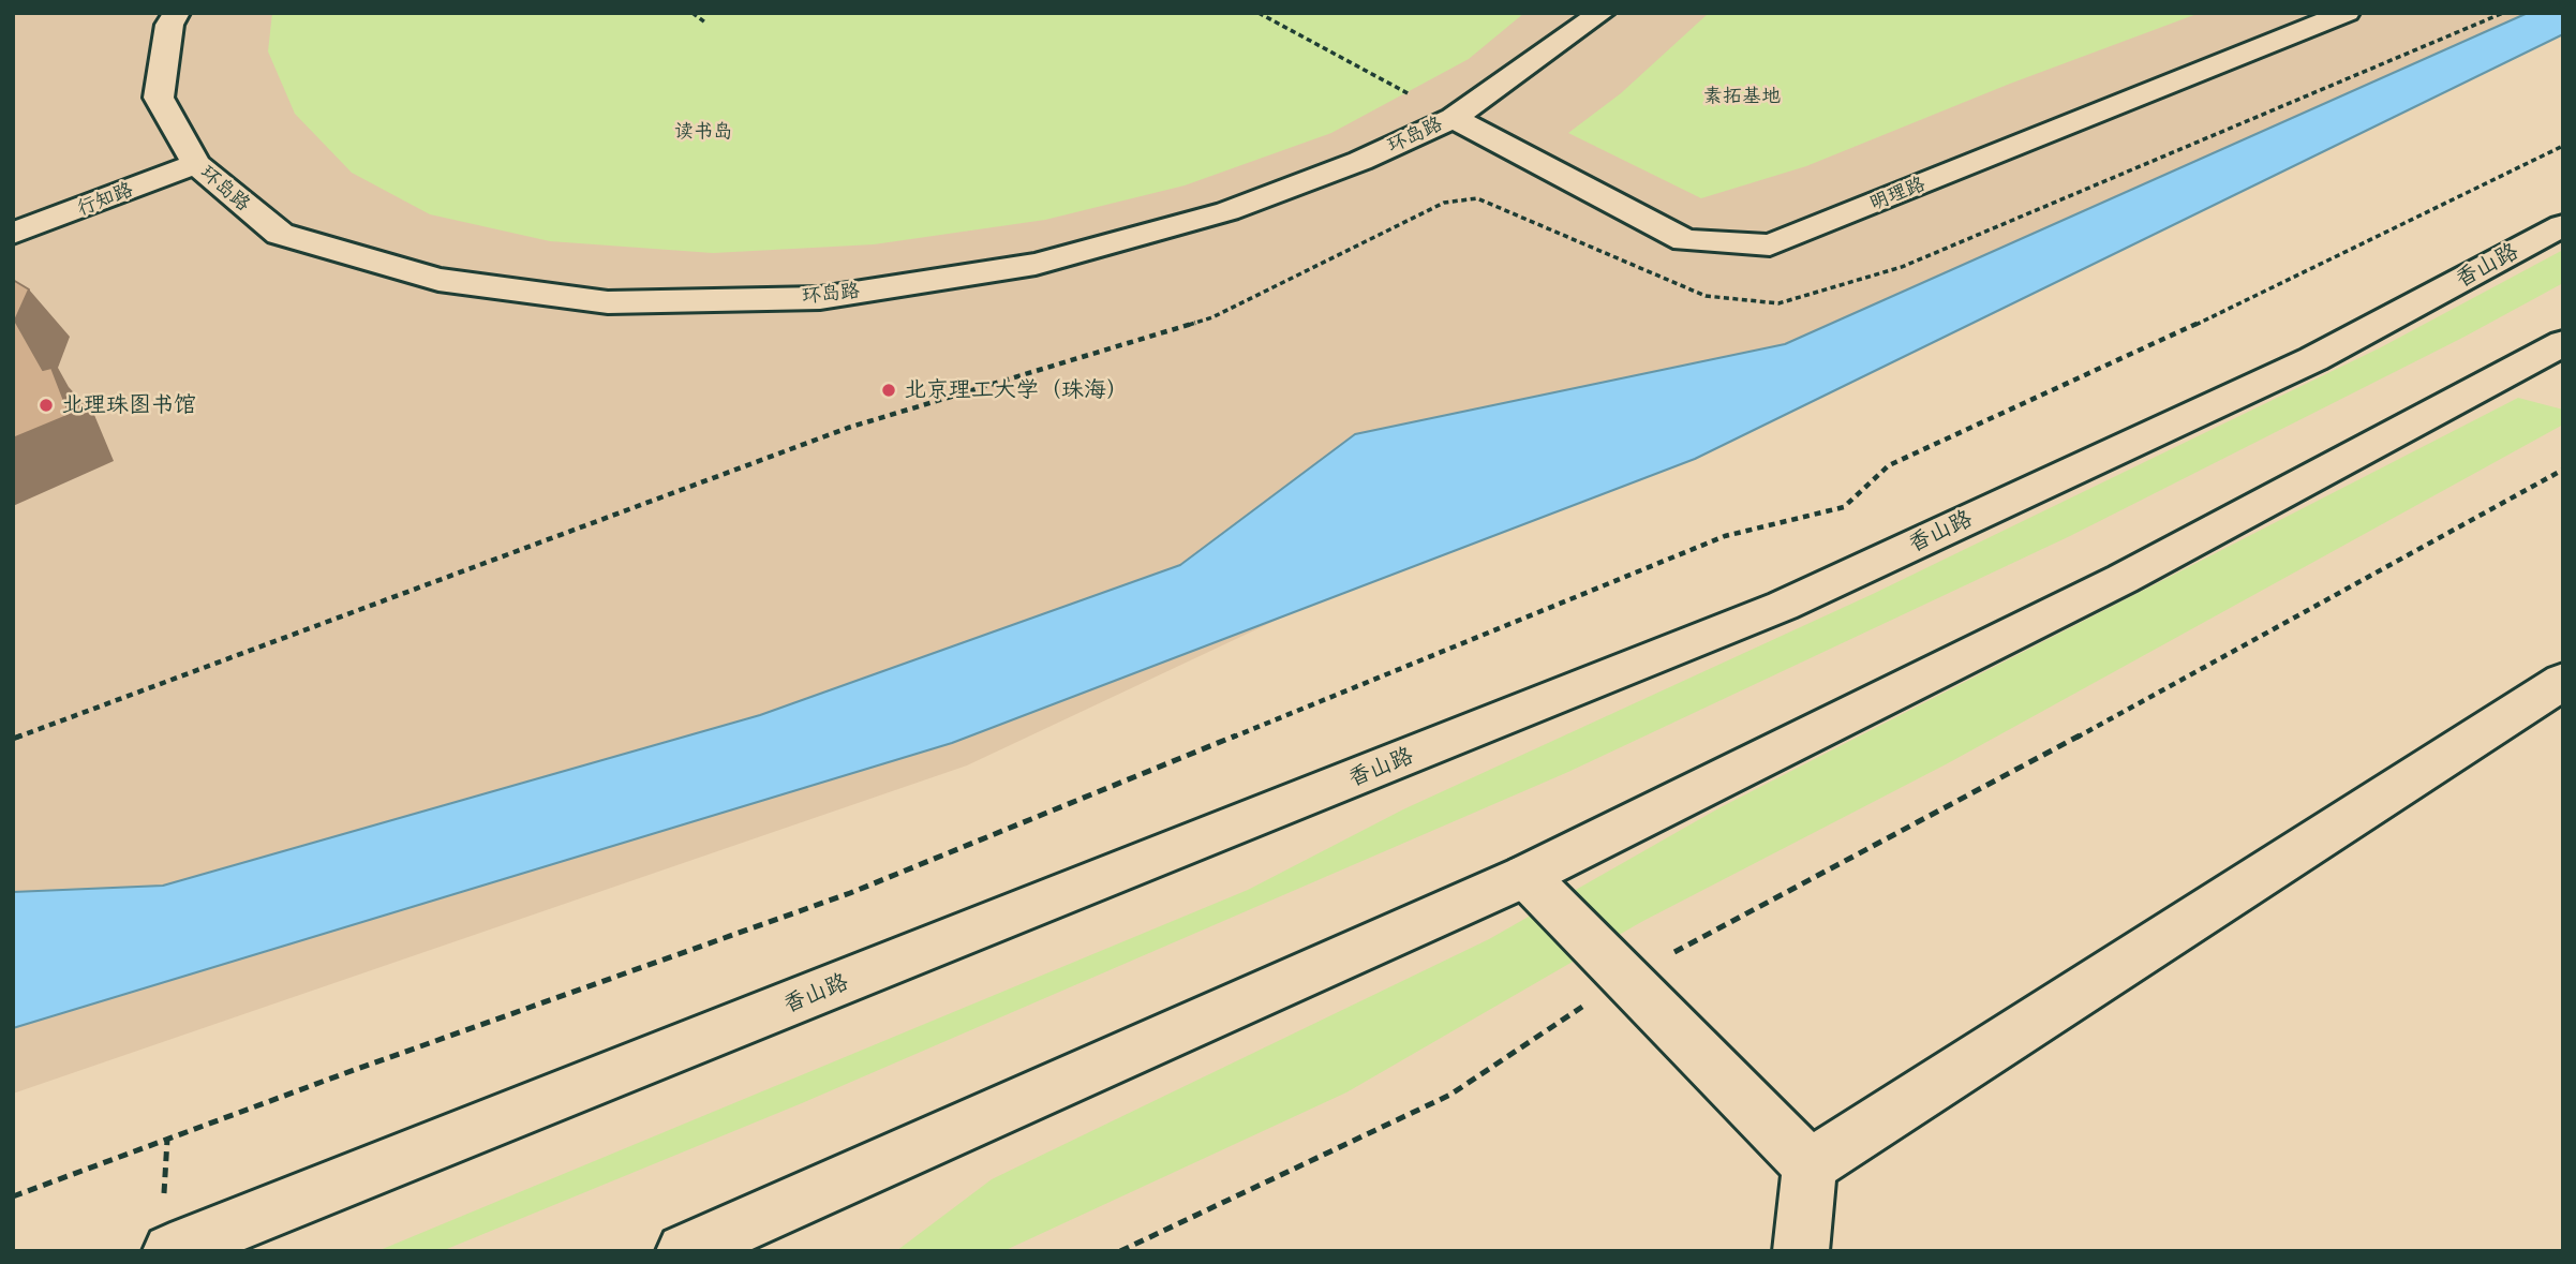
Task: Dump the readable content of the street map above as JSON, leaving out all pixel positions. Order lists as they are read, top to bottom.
{
  "streets": {
    "main road": [
      "环岛路",
      "明理路",
      "行知路",
      "香山路"
    ]
  },
  "crossings": [
    ["环岛路", "明理路"],
    ["环岛路", "行知路"]
  ],
  "parks": ["素拓基地", "读书岛"],
  "places": ["北京理工大学（珠海）", "北理珠图书馆"]
}
